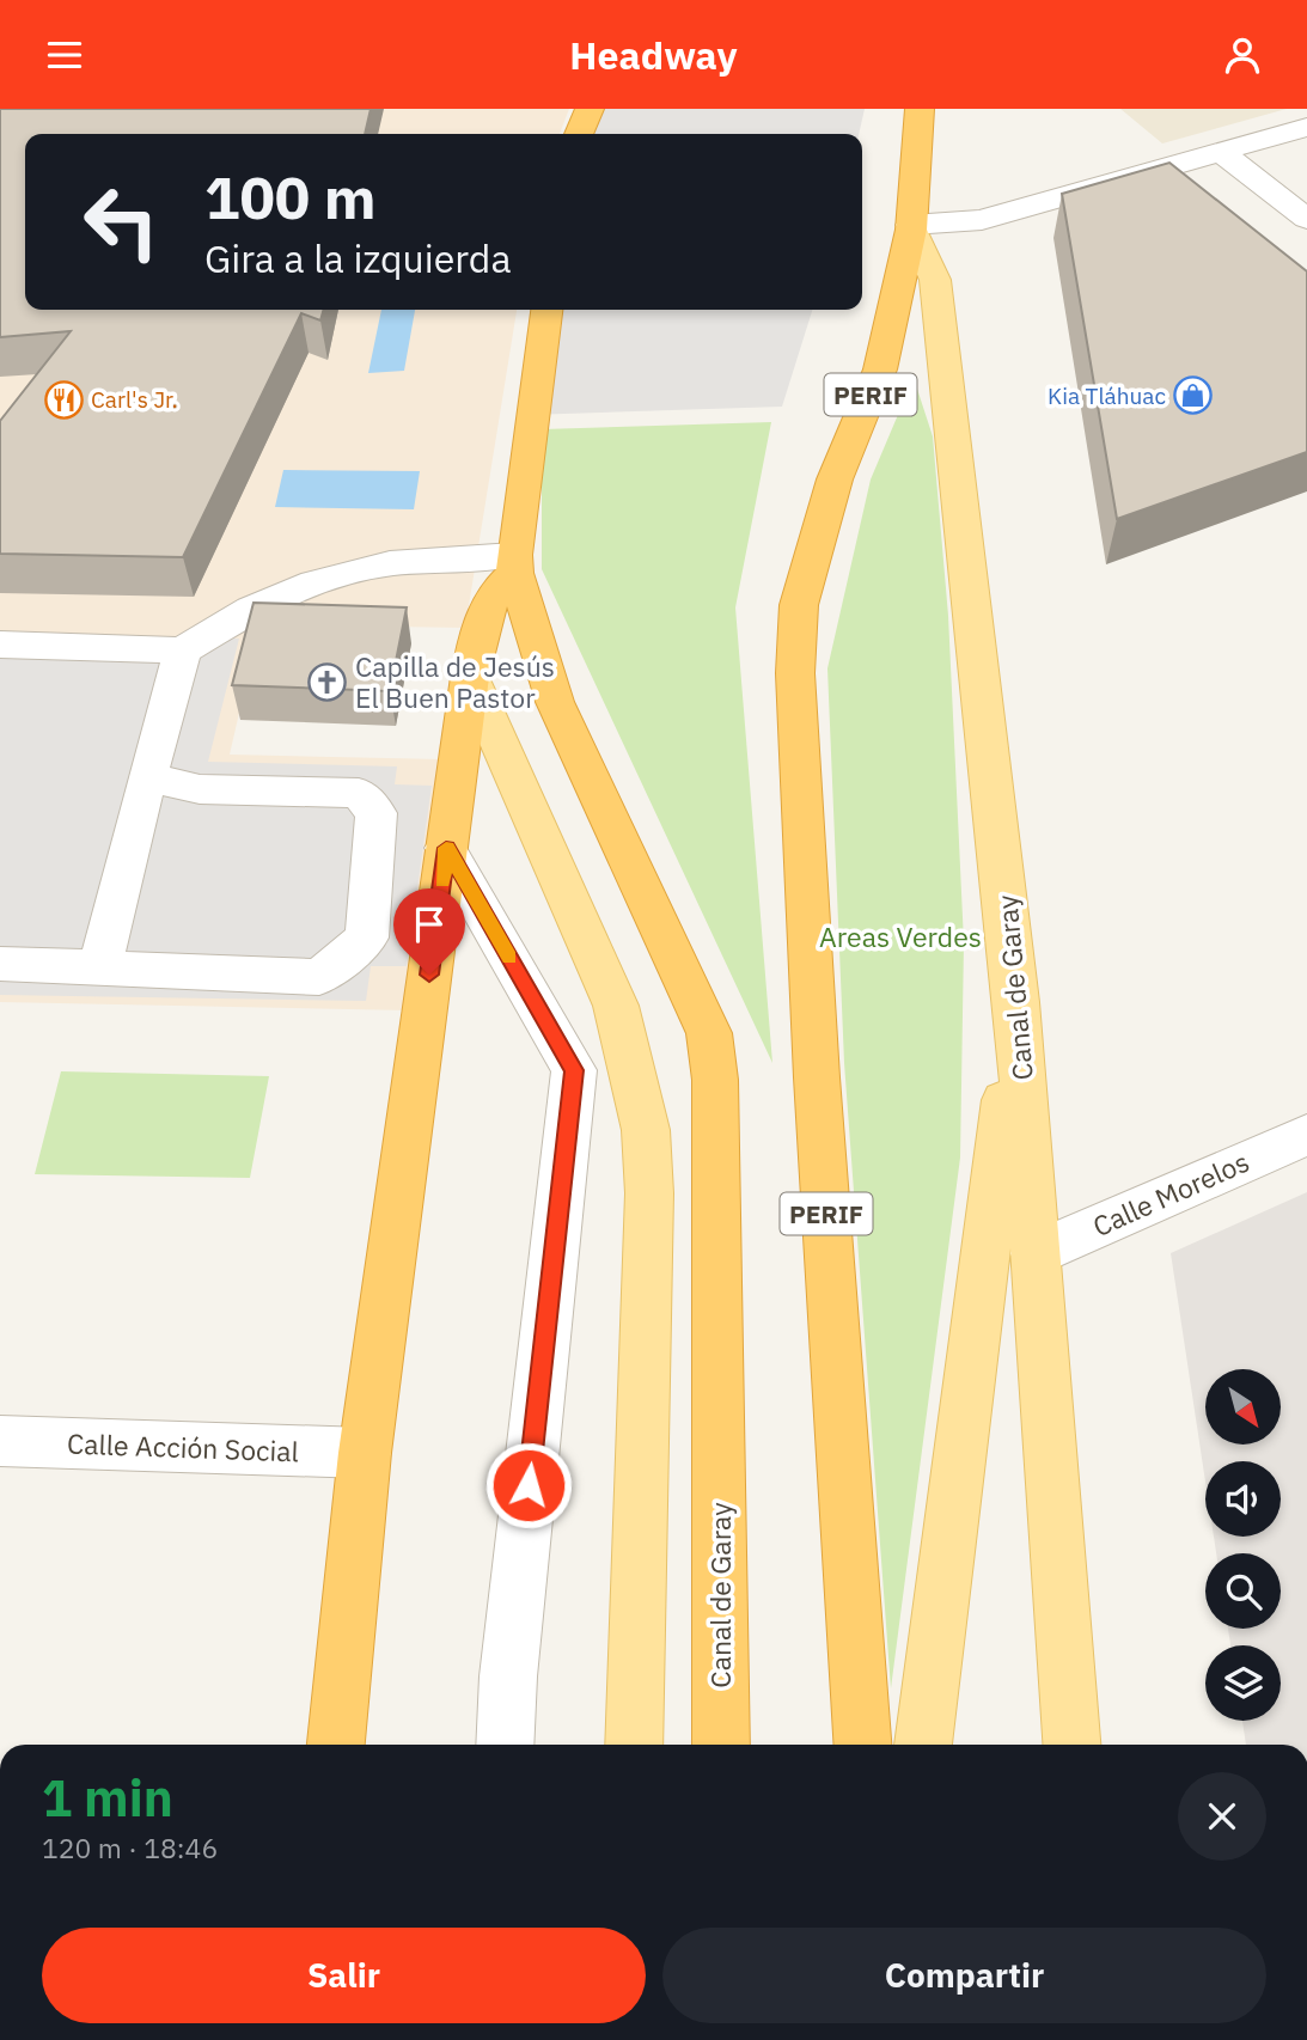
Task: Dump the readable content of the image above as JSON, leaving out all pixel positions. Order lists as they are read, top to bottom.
{
  "streets": {
    "highway": ["PERIF", "Canal de Garay"],
    "street": ["Calle Morelos", "Calle Acción Social"]
  },
  "crossings": [
    ["PERIF", "Canal de Garay"],
    ["Canal de Garay", "Calle Morelos"]
  ],
  "parks": ["Areas Verdes"],
  "places": {
    "shop": ["Kia Tláhuac"],
    "restaurant": ["Carl's Jr."],
    "church": ["Capilla de Jesús El Buen Pastor"]
  },
  "north": "bottom right",
  "page": {
    "header": "Headway",
    "turn": ["100 m", "Gira a la izquierda"],
    "heading": ["1 min", "120 m · 18:46"],
    "buttons": ["Salir", "Compartir"]
  }
}
